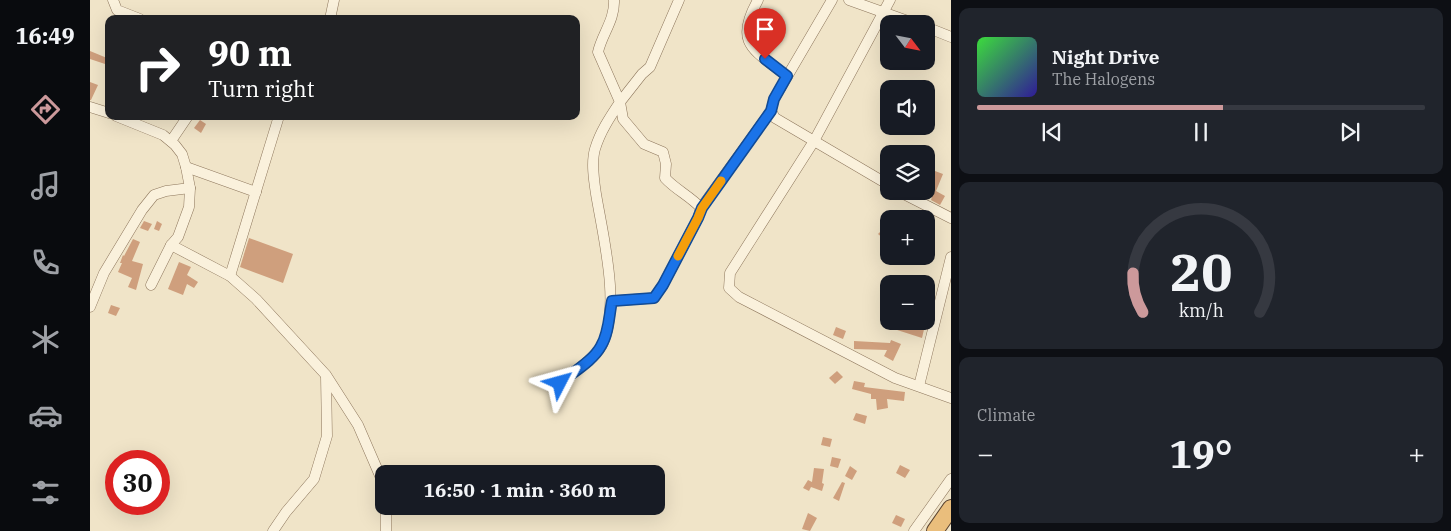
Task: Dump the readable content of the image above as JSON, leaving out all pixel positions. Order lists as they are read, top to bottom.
{
  "north": "bottom right",
  "page": {
    "tabs": "16:49",
    "map_buttons": ["+", "−"],
    "turn": ["90 m", "Turn right"],
    "song": ["Night Drive", "The Halogens"],
    "tile": "Climate",
    "heat": ["−", "19°", "+"],
    "limit": "30",
    "trip": "16:50 · 1 min · 360 m",
    "gauge": ["20", "km/h"]
  }
}
